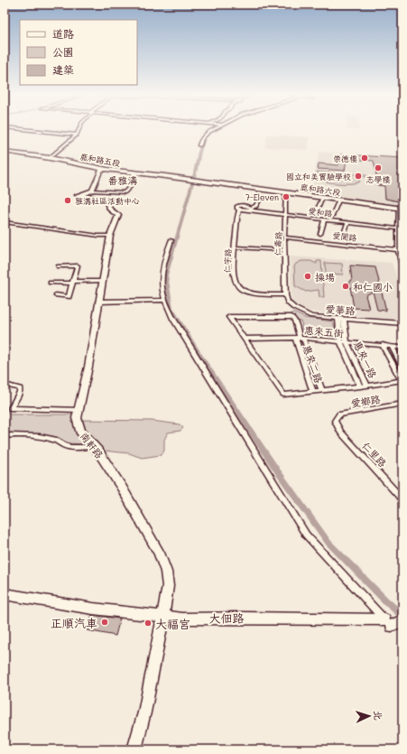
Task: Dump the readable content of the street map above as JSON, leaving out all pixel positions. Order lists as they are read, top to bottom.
{
  "streets": {
    "street": [
      "鹿和路五段",
      "鹿和路六段",
      "愛和路",
      "愛聞路",
      "仁壽路",
      "仁宇路",
      "愛華路",
      "惠來五街",
      "惠來一路",
      "惠來二路",
      "愛鄉路",
      "南軒路",
      "仁里路",
      "大佃路"
    ]
  },
  "crossings": [
    ["鹿和路五段", "鹿和路六段"],
    ["鹿和路六段", "仁壽路"],
    ["愛和路", "仁壽路"],
    ["愛和路", "仁宇路"],
    ["愛聞路", "仁壽路"],
    ["仁壽路", "仁宇路"],
    ["仁壽路", "愛華路"],
    ["仁宇路", "愛華路"],
    ["愛華路", "惠來一路"],
    ["惠來五街", "惠來一路"],
    ["惠來五街", "惠來二路"],
    ["愛鄉路", "仁里路"],
    ["南軒路", "大佃路"]
  ],
  "districts": ["番雅溝"],
  "places": [
    "崇德樓",
    "志學樓",
    "國立和美實驗學校",
    "7-Eleven",
    "雅溝社區活動中心",
    "操場",
    "和仁國小",
    "正順汽車",
    "大福宮"
  ],
  "legend": ["道路", "公園", "建築"],
  "north": "right"
}
